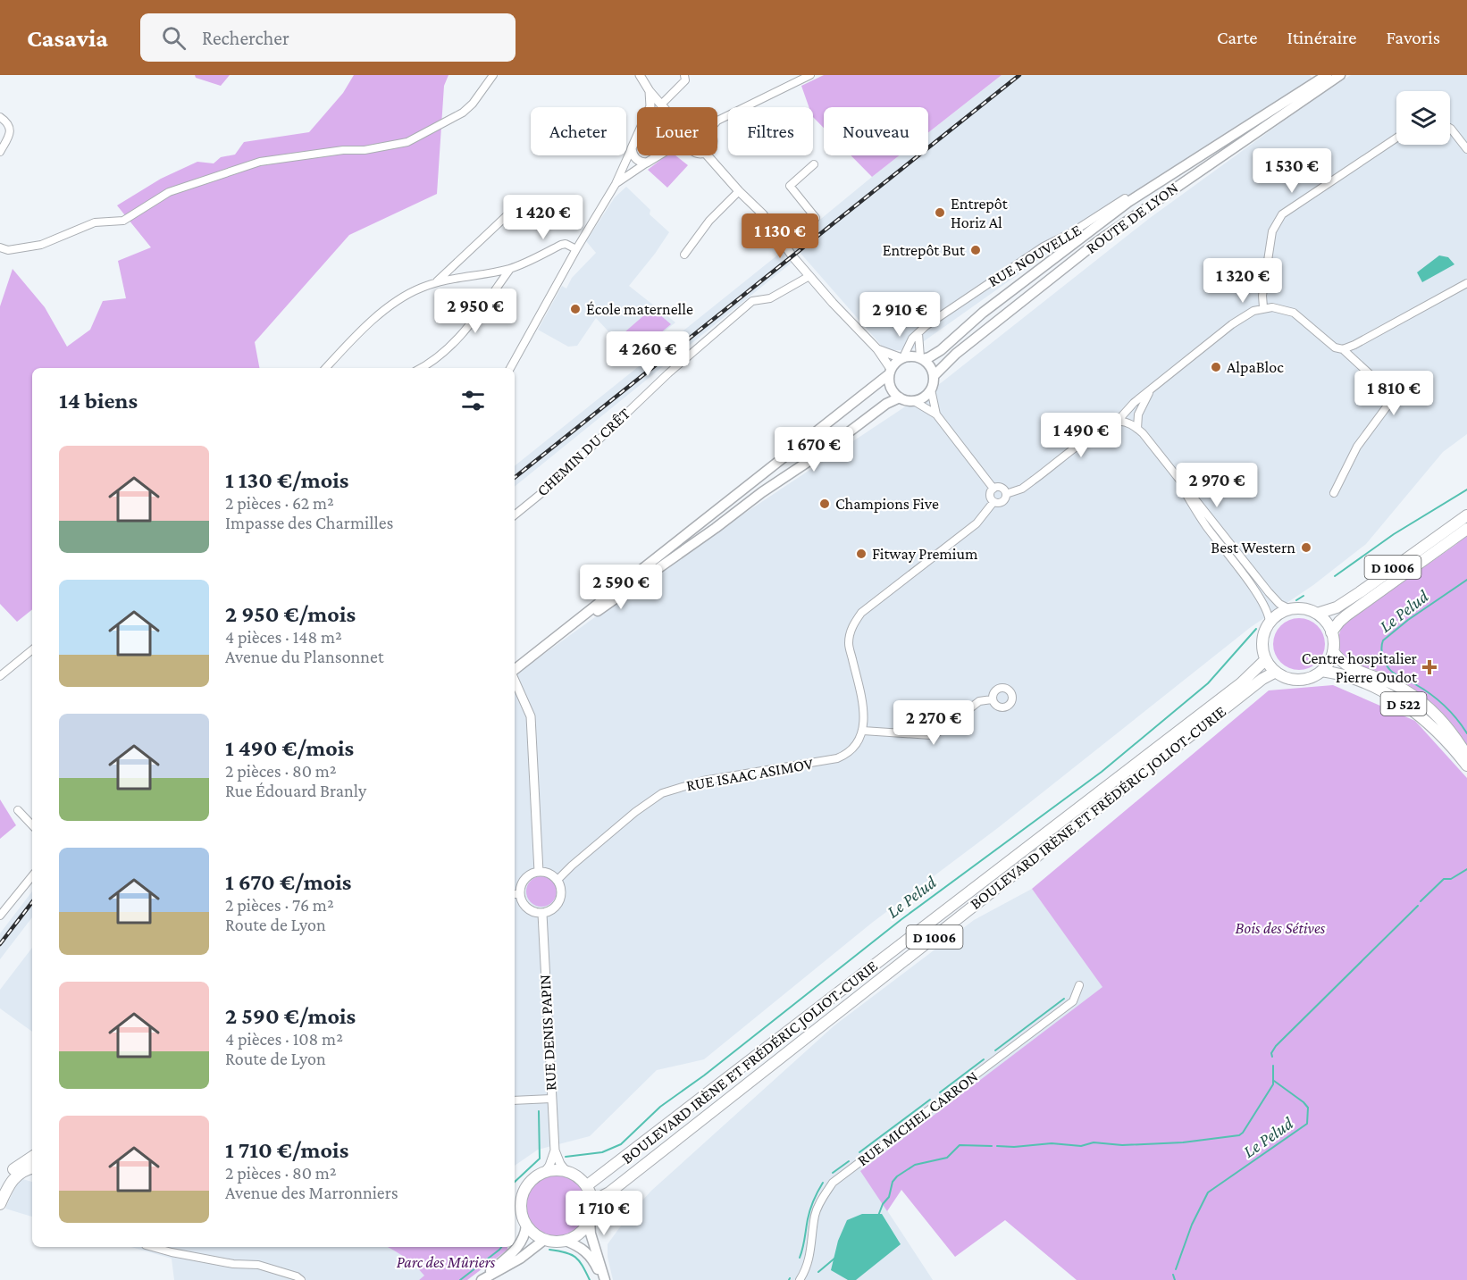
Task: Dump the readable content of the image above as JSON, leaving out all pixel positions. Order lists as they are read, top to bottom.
{
  "streets": {
    "main road": [
      "ROUTE DE LYON",
      "D 1006",
      "D 522",
      "BOULEVARD IRÈNE ET FRÉDÉRIC JOLIOT-CURIE"
    ],
    "street": [
      "RUE NOUVELLE",
      "CHEMIN DU CRÊT",
      "RUE ISAAC ASIMOV",
      "RUE DENIS PAPIN",
      "RUE MICHEL CARRON"
    ]
  },
  "crossings": [
    ["ROUTE DE LYON", "RUE NOUVELLE"],
    ["D 1006", "D 522"],
    ["D 1006", "BOULEVARD IRÈNE ET FRÉDÉRIC JOLIOT-CURIE"],
    ["D 522", "BOULEVARD IRÈNE ET FRÉDÉRIC JOLIOT-CURIE"],
    ["RUE ISAAC ASIMOV", "RUE DENIS PAPIN"],
    ["BOULEVARD IRÈNE ET FRÉDÉRIC JOLIOT-CURIE", "RUE DENIS PAPIN"]
  ],
  "water": ["Le Pelud"],
  "parks": ["Bois des Sétives", "Parc des Mûriers"],
  "places": {
    "other": [
      "Entrepôt Horiz Al",
      "Entrepôt But",
      "École maternelle",
      "AlpaBloc",
      "Champions Five",
      "Best Western",
      "Fitway Premium"
    ],
    "health": ["Centre hospitalier Pierre Oudot"]
  },
  "page": {
    "header": "Casavia",
    "search": "Rechercher",
    "nav": ["Carte", "Itinéraire", "Favoris"],
    "chip": [
      "Acheter",
      "Louer",
      "Filtres",
      "Nouveau"
    ],
    "price": [
      "1 530 €",
      "1 420 €",
      "1 130 €",
      "1 320 €",
      "2 950 €",
      "2 910 €",
      "4 260 €",
      "1 810 €",
      "1 490 €",
      "1 670 €",
      "2 970 €",
      "2 590 €",
      "2 270 €",
      "1 710 €"
    ],
    "heading": "14 biens",
    "list": [
      {
        "name": "1 130 €/mois",
        "note": "2 pièces · 62 m² · Impasse des Charmilles"
      },
      {
        "name": "2 950 €/mois",
        "note": "4 pièces · 148 m² · Avenue du Plansonnet"
      },
      {
        "name": "1 490 €/mois",
        "note": "2 pièces · 80 m² · Rue Édouard Branly"
      },
      {
        "name": "1 670 €/mois",
        "note": "2 pièces · 76 m² · Route de Lyon"
      },
      {
        "name": "2 590 €/mois",
        "note": "4 pièces · 108 m² · Route de Lyon"
      },
      {
        "name": "1 710 €/mois",
        "note": "2 pièces · 80 m² · Avenue des Marronniers"
      }
    ]
  }
}
